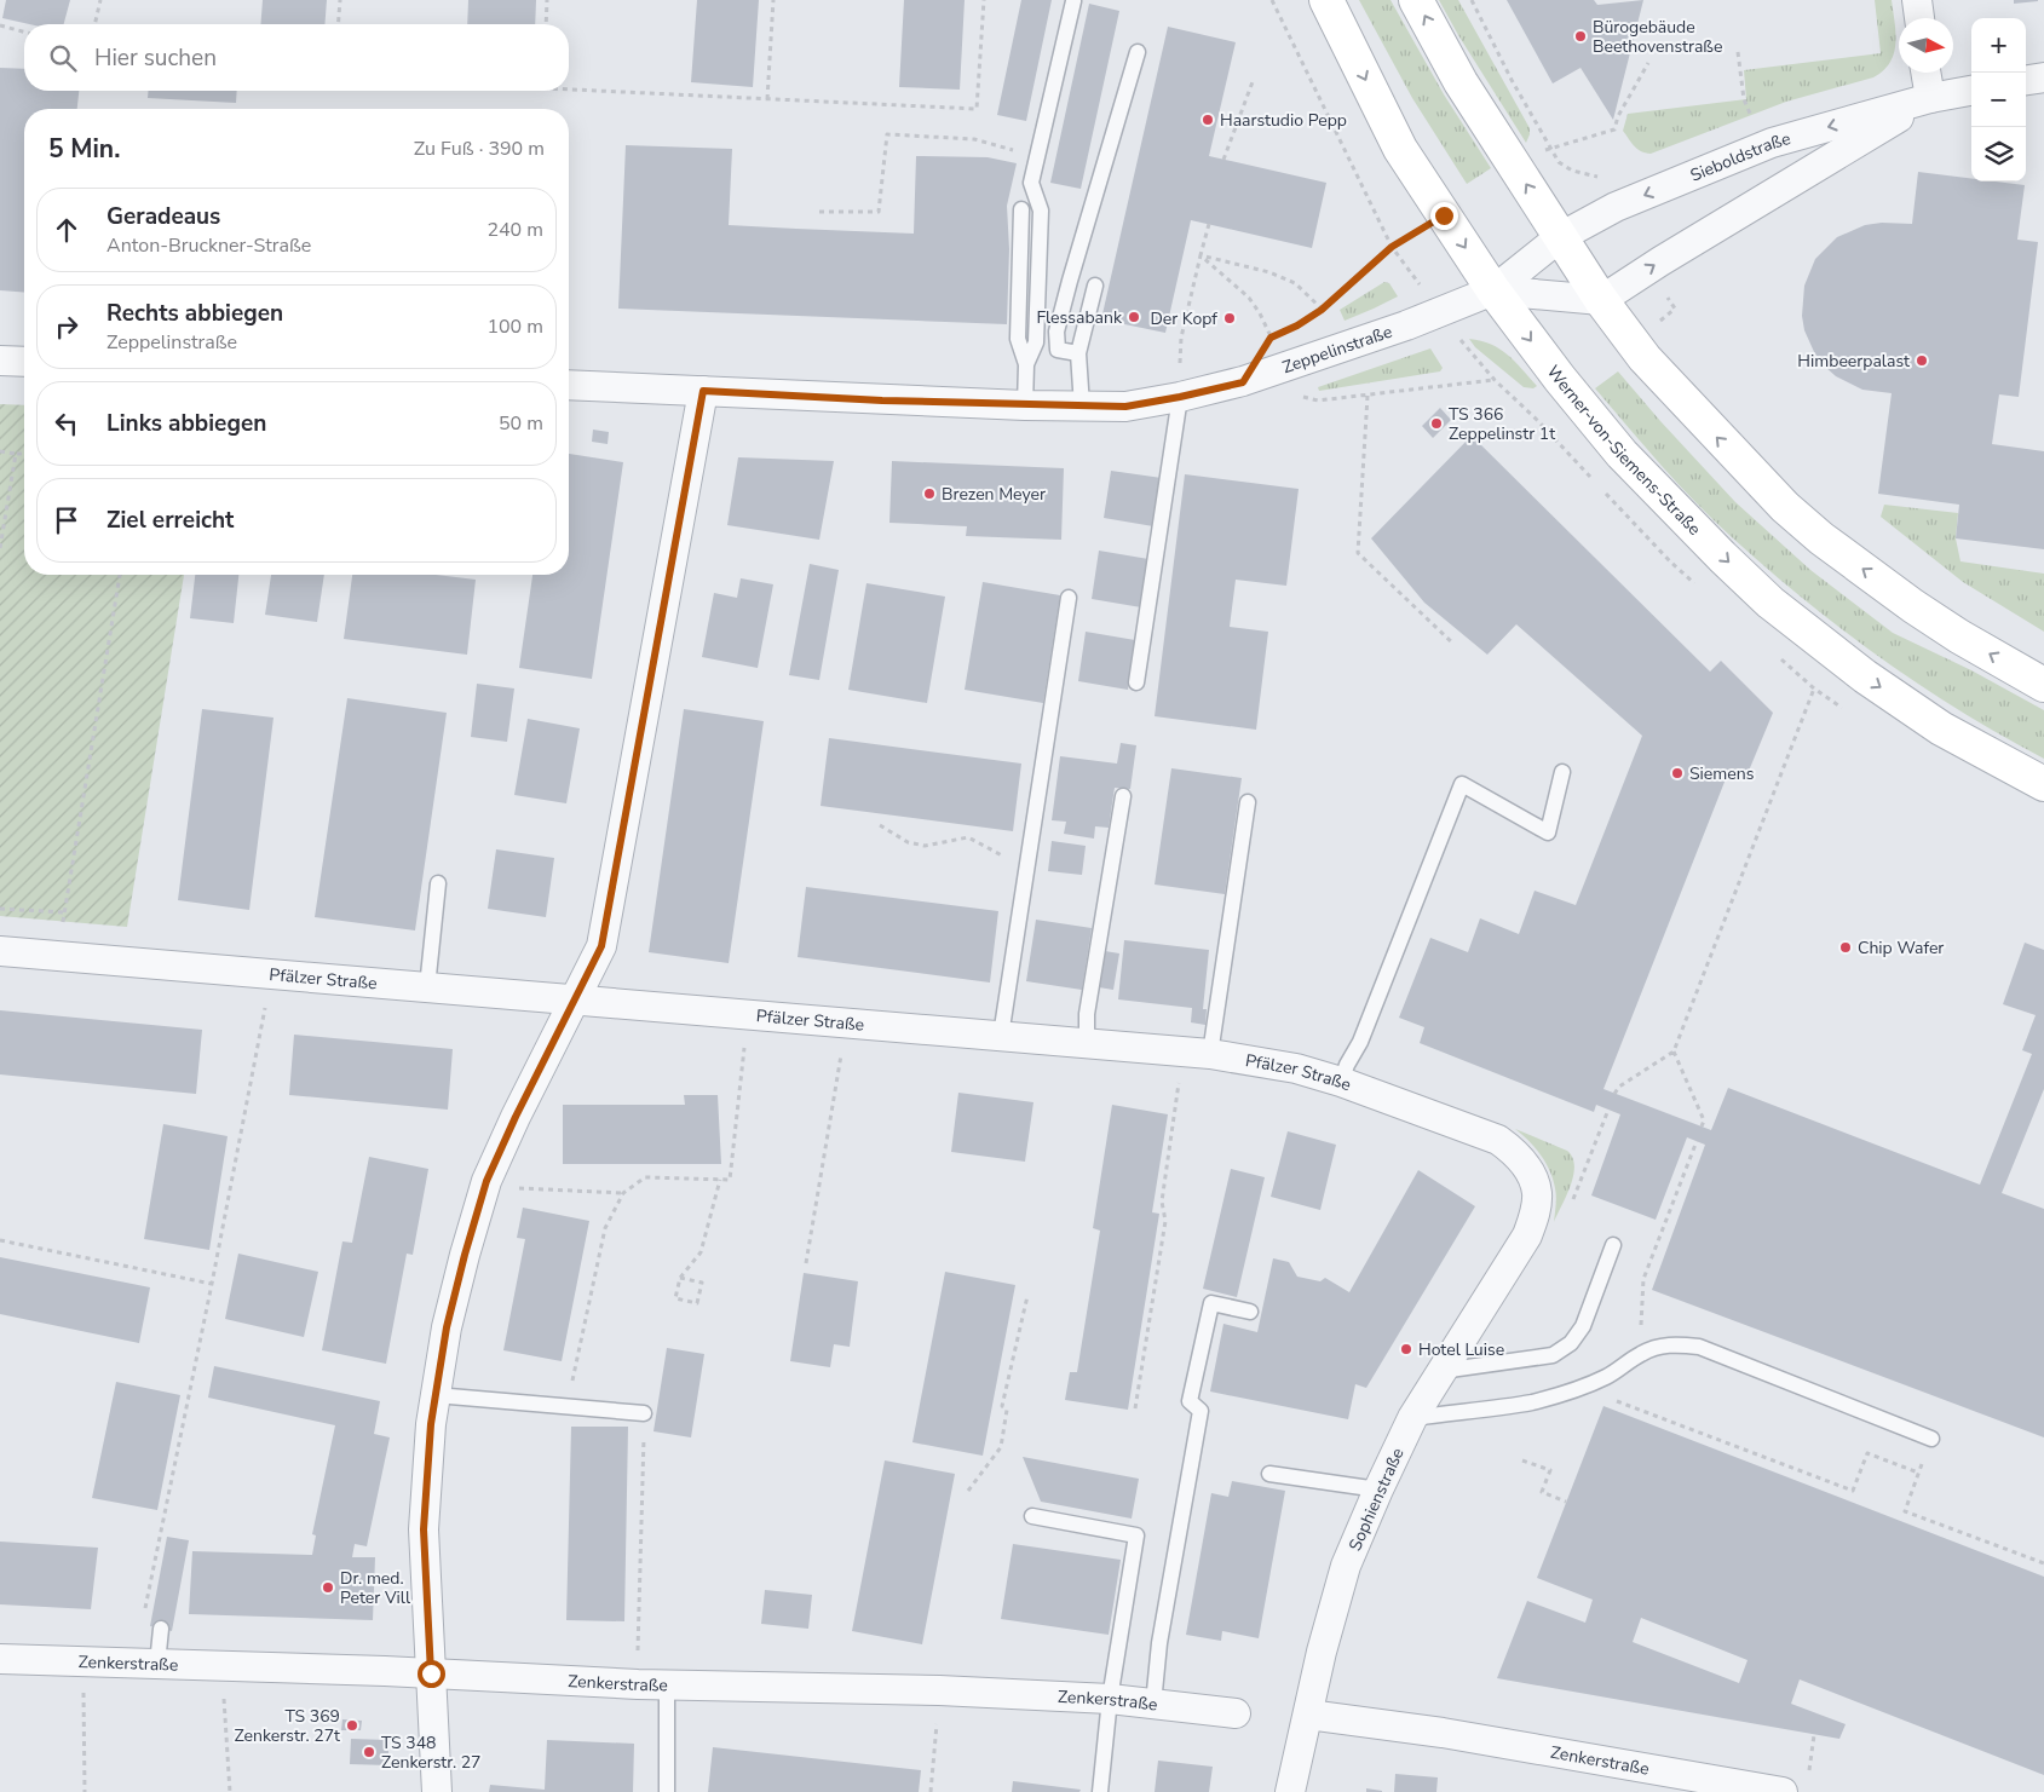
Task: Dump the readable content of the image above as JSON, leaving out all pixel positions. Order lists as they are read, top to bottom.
{
  "streets": {
    "main road": ["Werner-von-Siemens-Straße"],
    "street": [
      "Sieboldstraße",
      "Zeppelinstraße",
      "Pfälzer Straße",
      "Sophienstraße",
      "Zenkerstraße"
    ]
  },
  "crossings": [
    ["Sieboldstraße", "Zeppelinstraße"],
    ["Sieboldstraße", "Werner-von-Siemens-Straße"],
    ["Zeppelinstraße", "Werner-von-Siemens-Straße"],
    ["Pfälzer Straße", "Sophienstraße"],
    ["Sophienstraße", "Zenkerstraße"]
  ],
  "places": [
    "Bürogebäude Beethovenstraße",
    "Haarstudio Pepp",
    "Flessabank",
    "Der Kopf",
    "Himbeerpalast",
    "TS 366 Zeppelinstr 1t",
    "Brezen Meyer",
    "Siemens",
    "Chip Wafer",
    "Hotel Luise",
    "Dr. med. Peter Vill",
    "TS 369 Zenkerstr. 27t",
    "TS 348 Zenkerstr. 27"
  ],
  "north": "right",
  "page": {
    "map_buttons": ["+", "−"],
    "search": "Hier suchen",
    "heading": ["5 Min.", "Zu Fuß · 390 m"],
    "list": [
      ["Geradeaus", "Anton-Bruckner-Straße", "240 m"],
      ["Rechts abbiegen", "Zeppelinstraße", "100 m"],
      ["Links abbiegen", "50 m"],
      "Ziel erreicht"
    ]
  }
}
